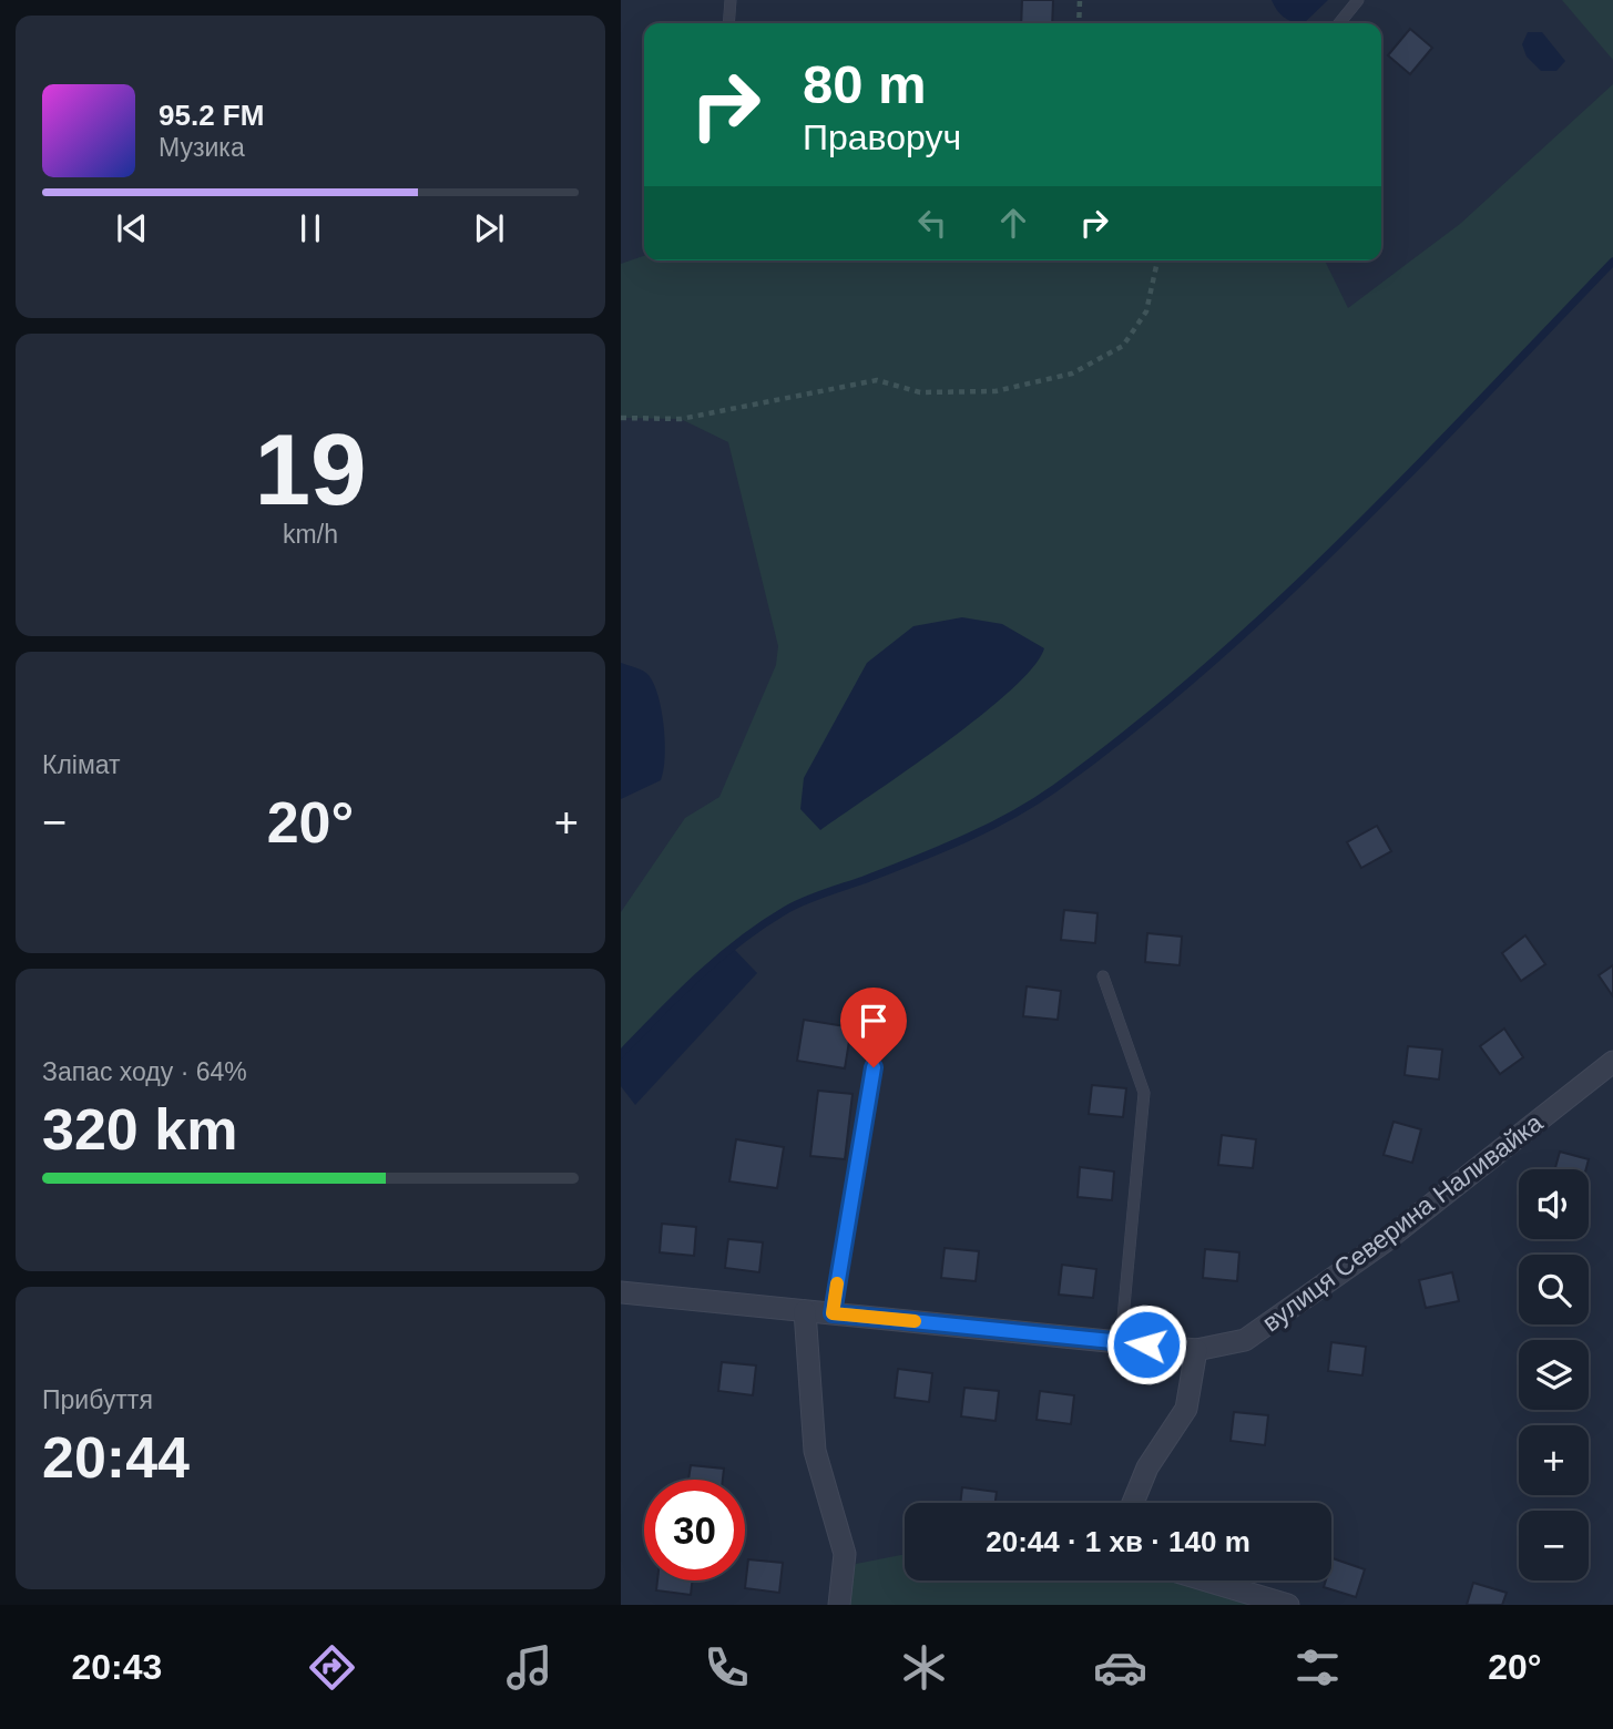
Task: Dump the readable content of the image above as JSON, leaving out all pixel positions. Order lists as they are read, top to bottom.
{
  "streets": {
    "street": ["вулиця Северина Наливайка"]
  },
  "page": {
    "turn": ["80 m", "Праворуч"],
    "song": ["95.2 FM", "Музика"],
    "tile": [
      ["19", "km/h"],
      "Клімат",
      ["Запас ходу · 64%", "320 km"],
      ["Прибуття", "20:44"]
    ],
    "heat": ["−", "20°", "+"],
    "map_buttons": ["+", "−"],
    "limit": "30",
    "trip": "20:44 · 1 хв · 140 m",
    "tabs": ["20:43", "20°"]
  }
}
